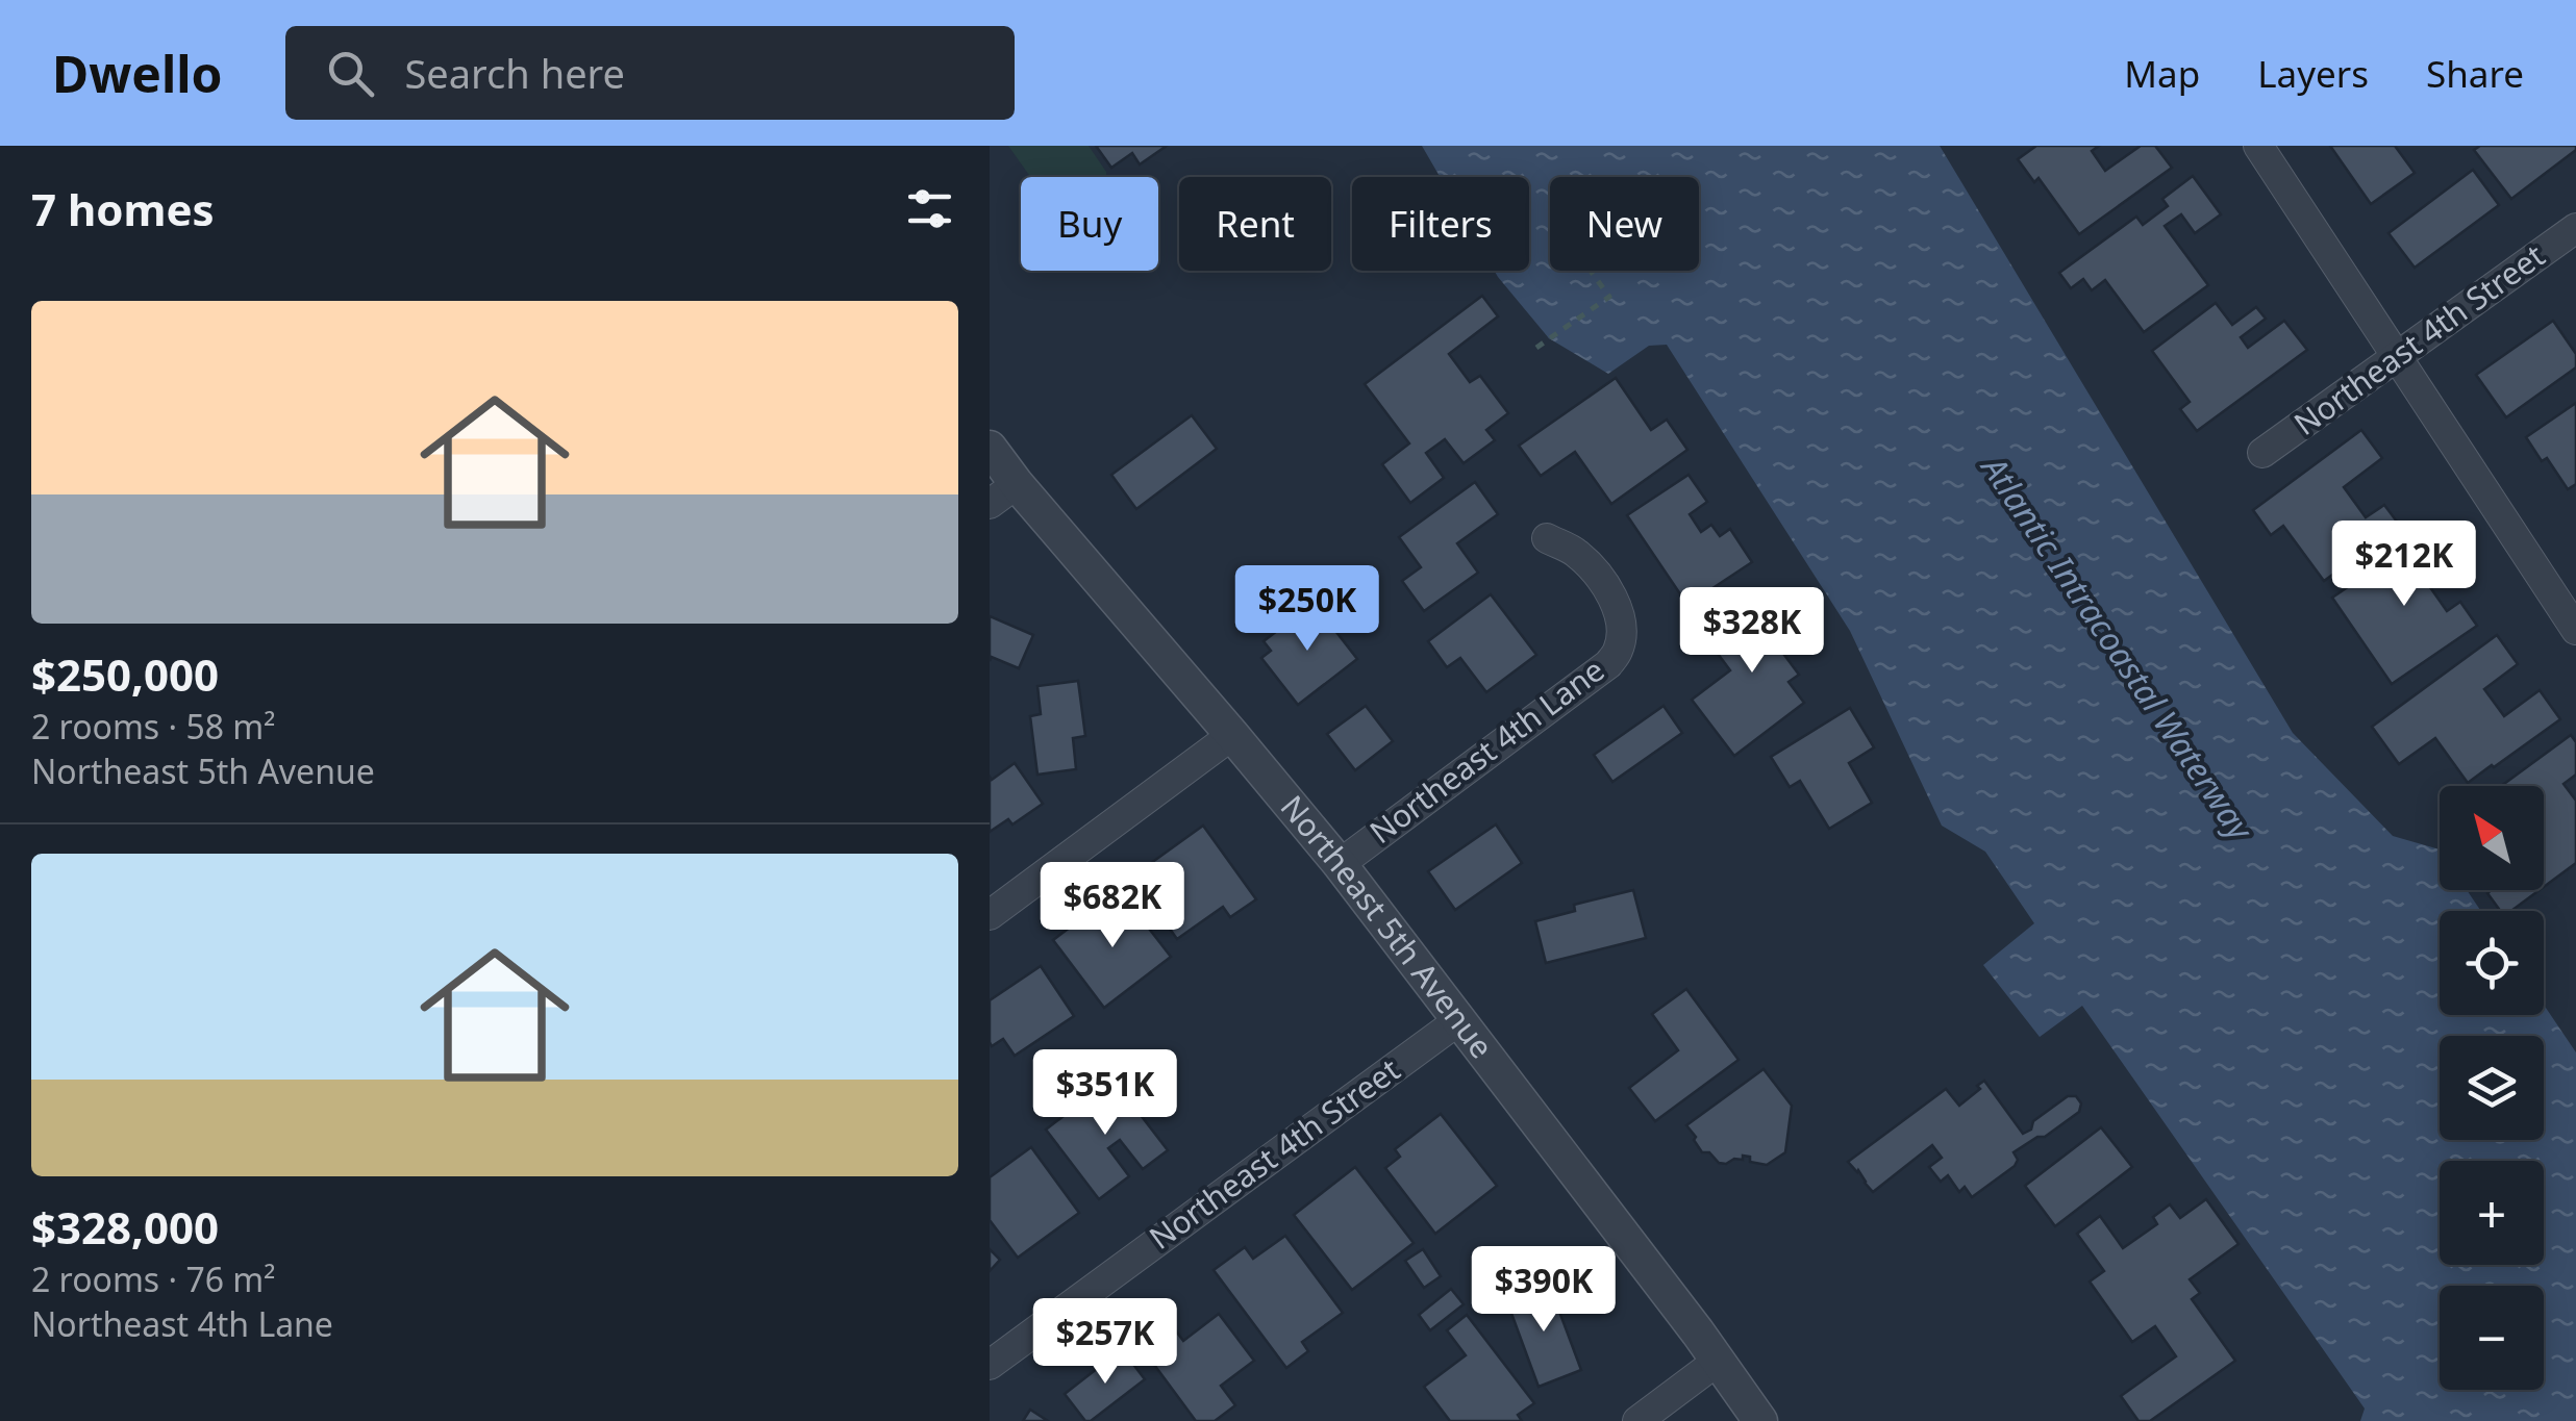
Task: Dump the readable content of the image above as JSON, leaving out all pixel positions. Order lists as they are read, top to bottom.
{
  "streets": {
    "street": ["Northeast 4th Street", "Northeast 4th Lane", "Northeast 5th Avenue"]
  },
  "crossings": [
    ["Northeast 4th Street", "Northeast 5th Avenue"],
    ["Northeast 4th Lane", "Northeast 5th Avenue"]
  ],
  "water": ["Atlantic Intracoastal Waterway"],
  "north": "top left",
  "page": {
    "header": "Dwello",
    "search": "Search here",
    "nav": ["Map", "Layers", "Share"],
    "heading": "7 homes",
    "chip": [
      "Buy",
      "Rent",
      "Filters",
      "New"
    ],
    "list": [
      {
        "name": "$250,000",
        "note": "2 rooms · 58 m² · Northeast 5th Avenue"
      },
      {
        "name": "$328,000",
        "note": "2 rooms · 76 m² · Northeast 4th Lane"
      }
    ],
    "price": [
      "$212K",
      "$250K",
      "$328K",
      "$682K",
      "$351K",
      "$390K",
      "$257K"
    ],
    "map_buttons": ["+", "−"]
  }
}
